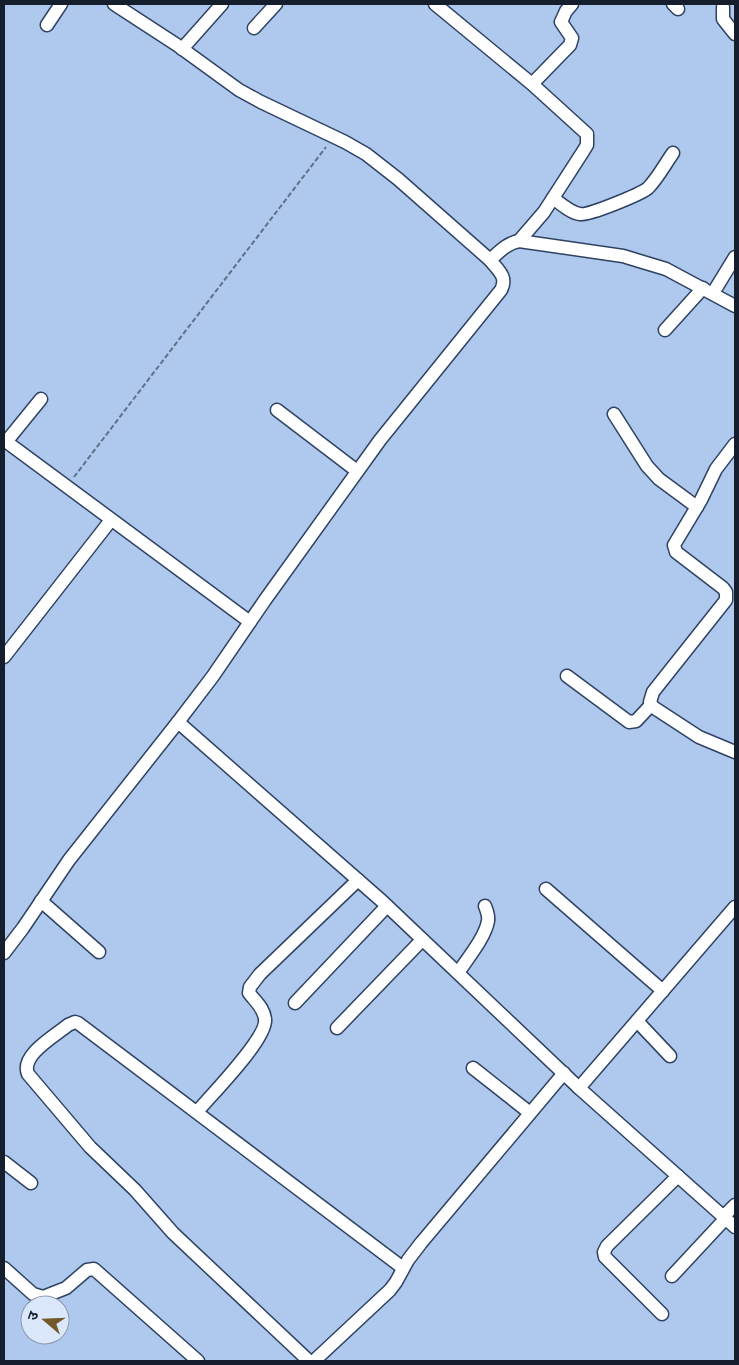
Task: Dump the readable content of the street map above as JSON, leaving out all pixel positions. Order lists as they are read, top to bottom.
{
  "north": "left"
}
